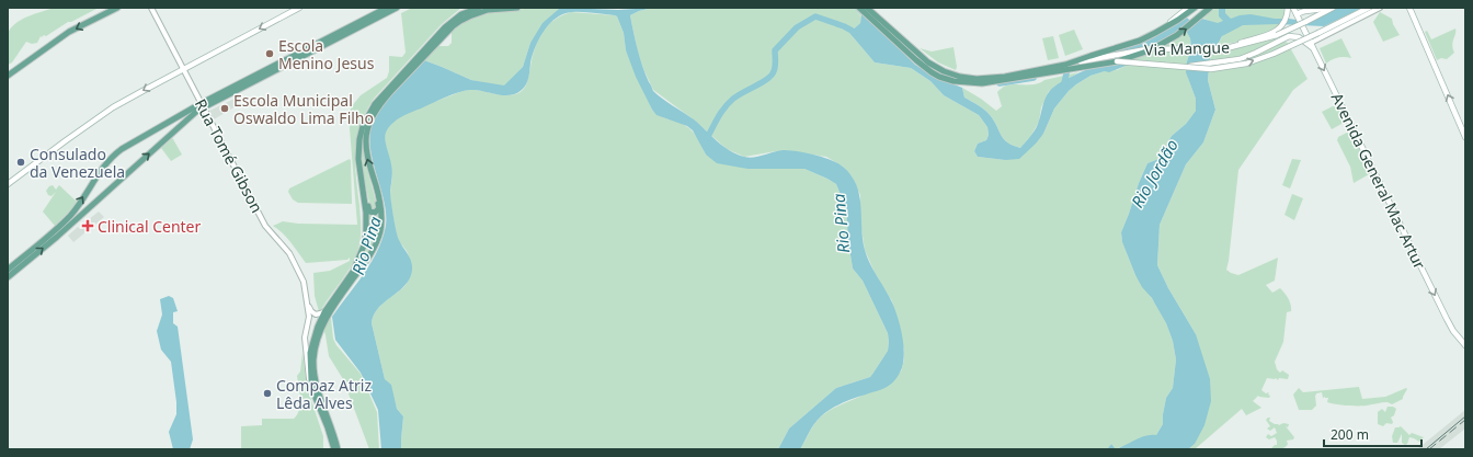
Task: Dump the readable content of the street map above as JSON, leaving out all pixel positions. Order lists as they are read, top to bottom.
{
  "streets": {
    "main road": ["Via Mangue", "Avenida General Mac Artur"],
    "street": ["Rua Tomé Gibson"]
  },
  "one_way": ["Avenida General Mac Artur"],
  "water": ["Rio Jordão", "Rio Pina"],
  "places": {
    "other": [
      "Escola Menino Jesus",
      "Escola Municipal Oswaldo Lima Filho",
      "Consulado da Venezuela",
      "Compaz Atriz Lêda Alves"
    ],
    "health": ["Clinical Center"]
  },
  "scale_bar": "200 m"
}
